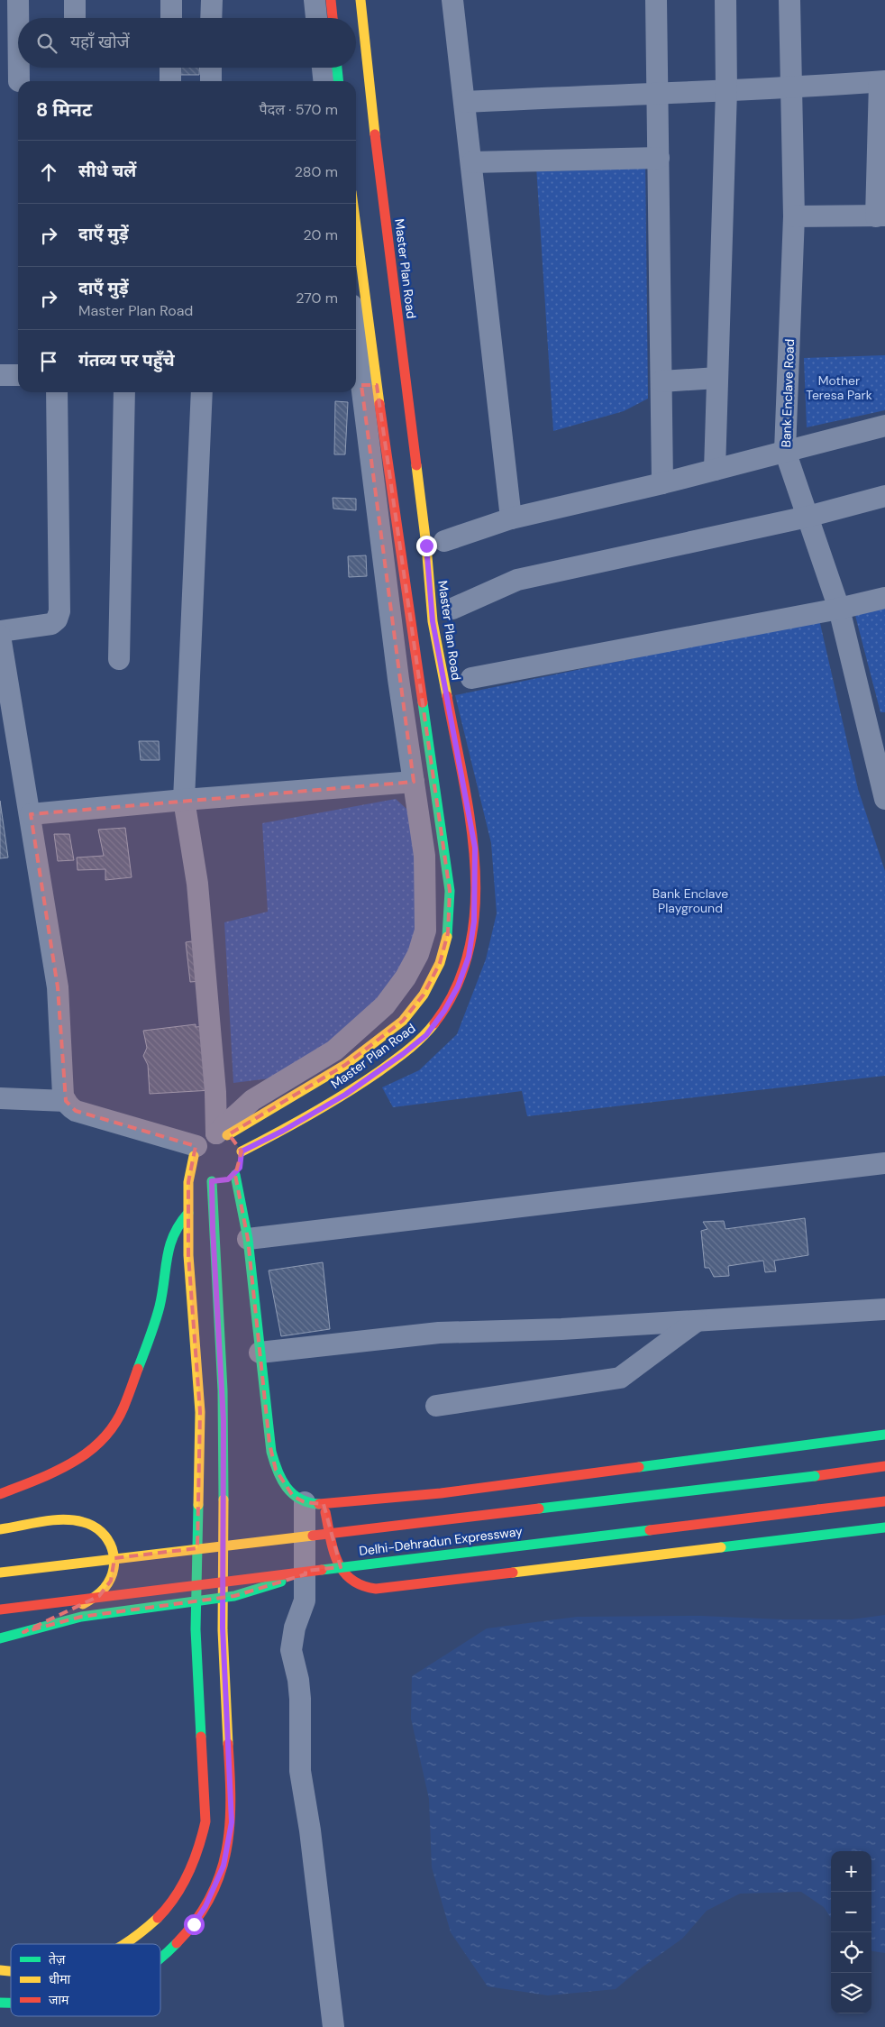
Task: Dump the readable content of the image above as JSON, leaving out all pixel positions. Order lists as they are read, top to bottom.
{
  "streets": {
    "main road": ["Master Plan Road", "Delhi-Dehradun Expressway"],
    "street": ["Bank Enclave Road"]
  },
  "parks": ["Mother Teresa Park", "Bank Enclave Playground"],
  "legend": ["तेज़", "धीमा", "जाम"],
  "page": {
    "search": "यहाँ खोजें",
    "heading": ["8 मिनट", "पैदल · 570 m"],
    "list": [
      ["सीधे चलें", "280 m"],
      ["दाएँ मुड़ें", "20 m"],
      ["दाएँ मुड़ें", "Master Plan Road", "270 m"],
      "गंतव्य पर पहुँचे"
    ],
    "map_buttons": ["+", "−"]
  }
}
